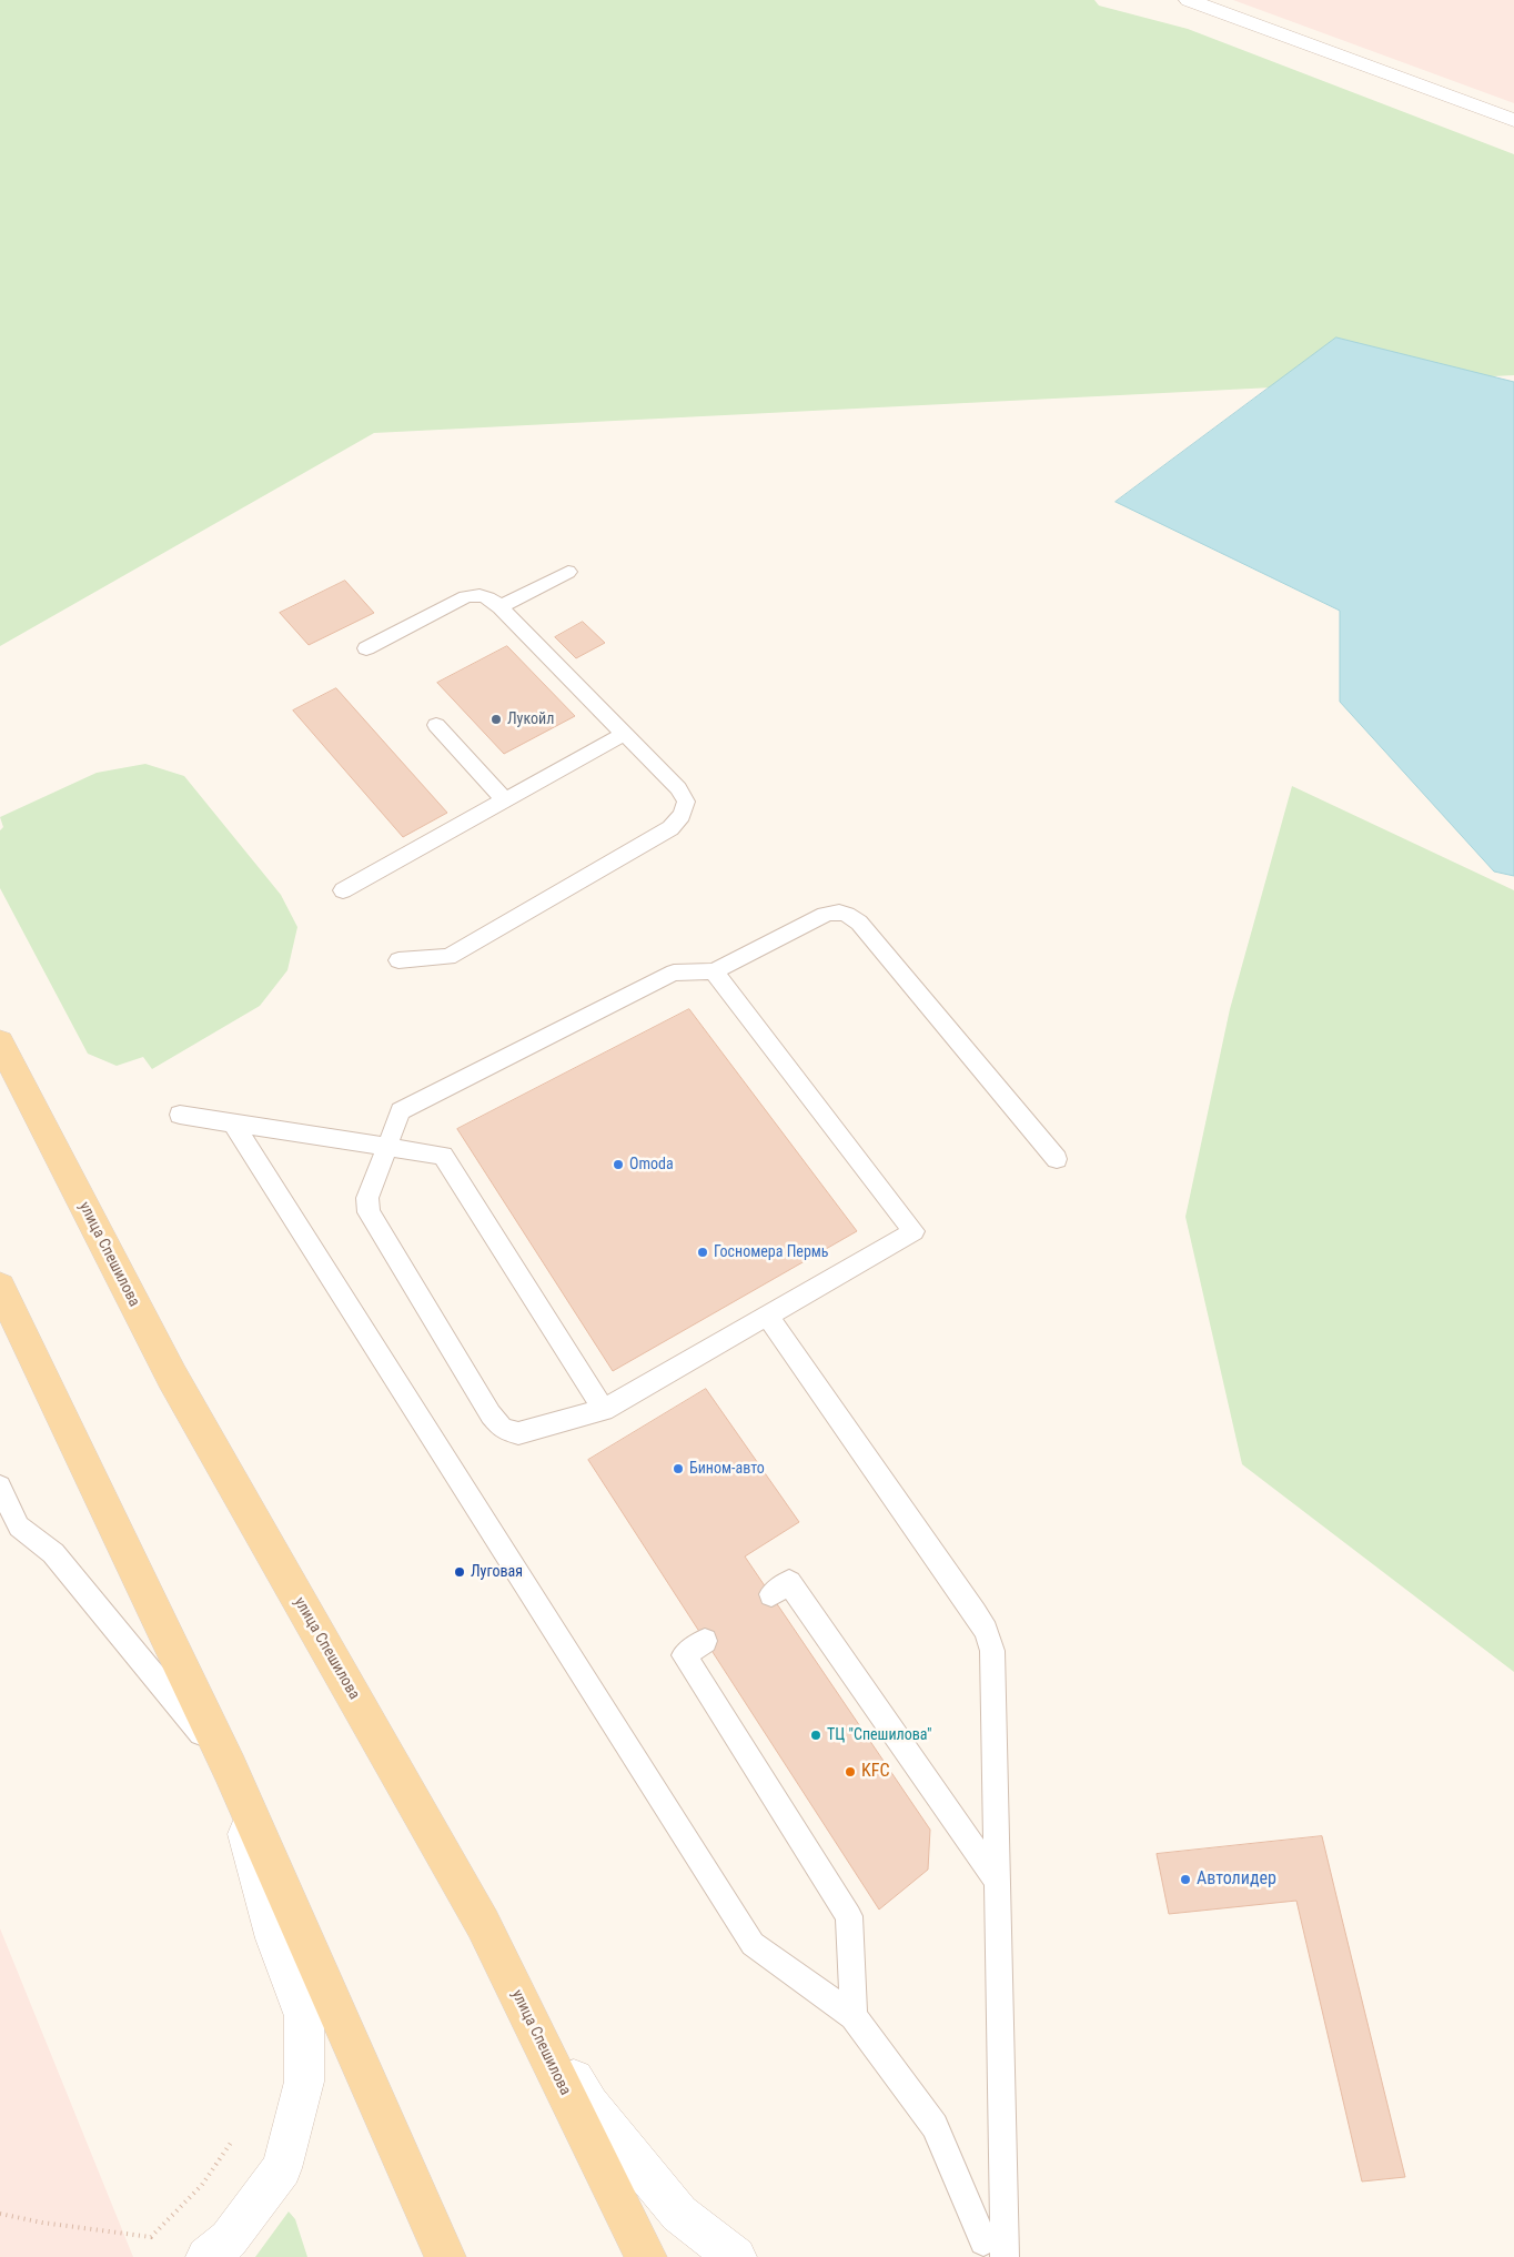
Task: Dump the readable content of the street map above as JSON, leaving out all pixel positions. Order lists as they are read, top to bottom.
{
  "streets": {
    "main road": ["улица Спешилова"]
  },
  "places": [
    "Лукойл",
    "Omoda",
    "Госномера Пермь",
    "Бином-авто",
    "Луговая",
    "ТЦ \"Спешилова\"",
    "KFC",
    "Автолидер"
  ]
}
